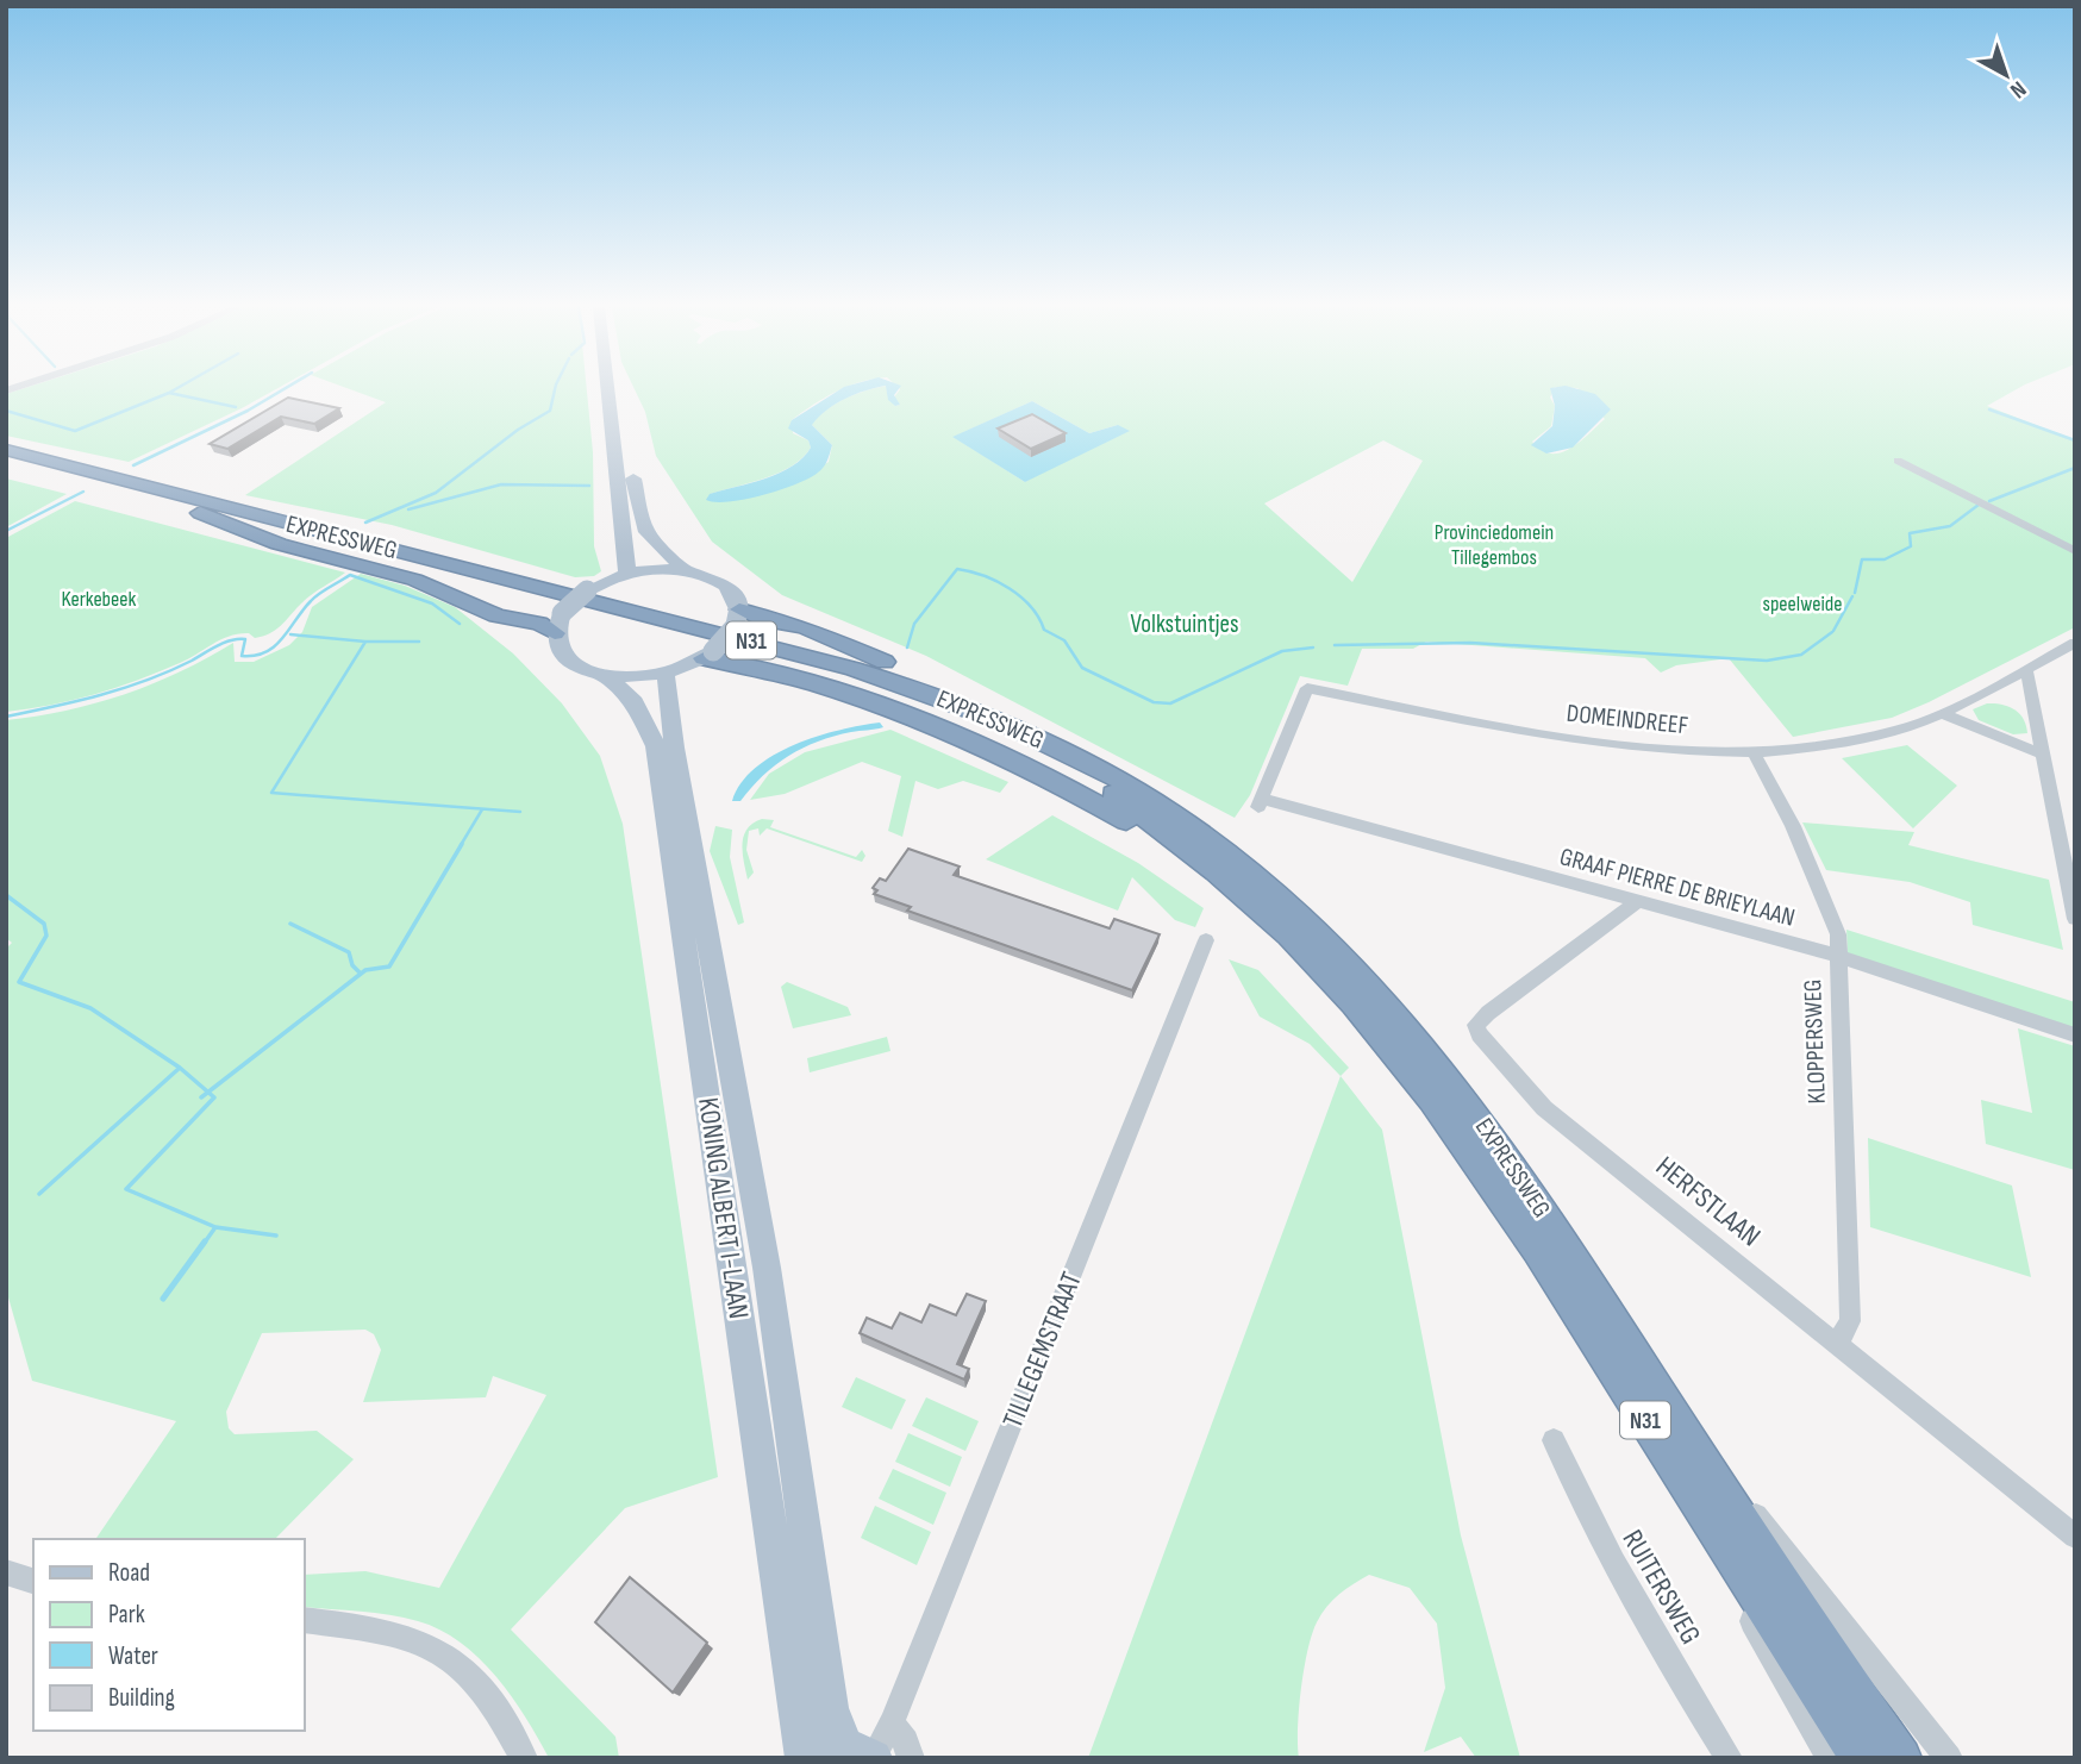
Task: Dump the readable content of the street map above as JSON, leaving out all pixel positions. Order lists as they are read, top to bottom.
{
  "streets": {
    "highway": ["EXPRESSWEG", "N31"],
    "main road": ["KONING ALBERT I-LAAN"],
    "street": [
      "DOMEINDREEF",
      "GRAAF PIERRE DE BRIEYLAAN",
      "KLOPPERSWEG",
      "HERFSTLAAN",
      "TILLEGEMSTRAAT",
      "RUITERSWEG"
    ]
  },
  "crossings": [
    ["EXPRESSWEG", "N31"],
    ["N31", "KONING ALBERT I-LAAN"],
    ["DOMEINDREEF", "GRAAF PIERRE DE BRIEYLAAN"],
    ["DOMEINDREEF", "KLOPPERSWEG"],
    ["GRAAF PIERRE DE BRIEYLAAN", "KLOPPERSWEG"],
    ["GRAAF PIERRE DE BRIEYLAAN", "HERFSTLAAN"],
    ["KLOPPERSWEG", "HERFSTLAAN"],
    ["KONING ALBERT I-LAAN", "TILLEGEMSTRAAT"]
  ],
  "parks": [
    "Provinciedomein Tillegembos",
    "Kerkebeek",
    "speelweide",
    "Volkstuintjes"
  ],
  "legend": [
    "Road",
    "Park",
    "Water",
    "Building"
  ],
  "north": "bottom right"
}
